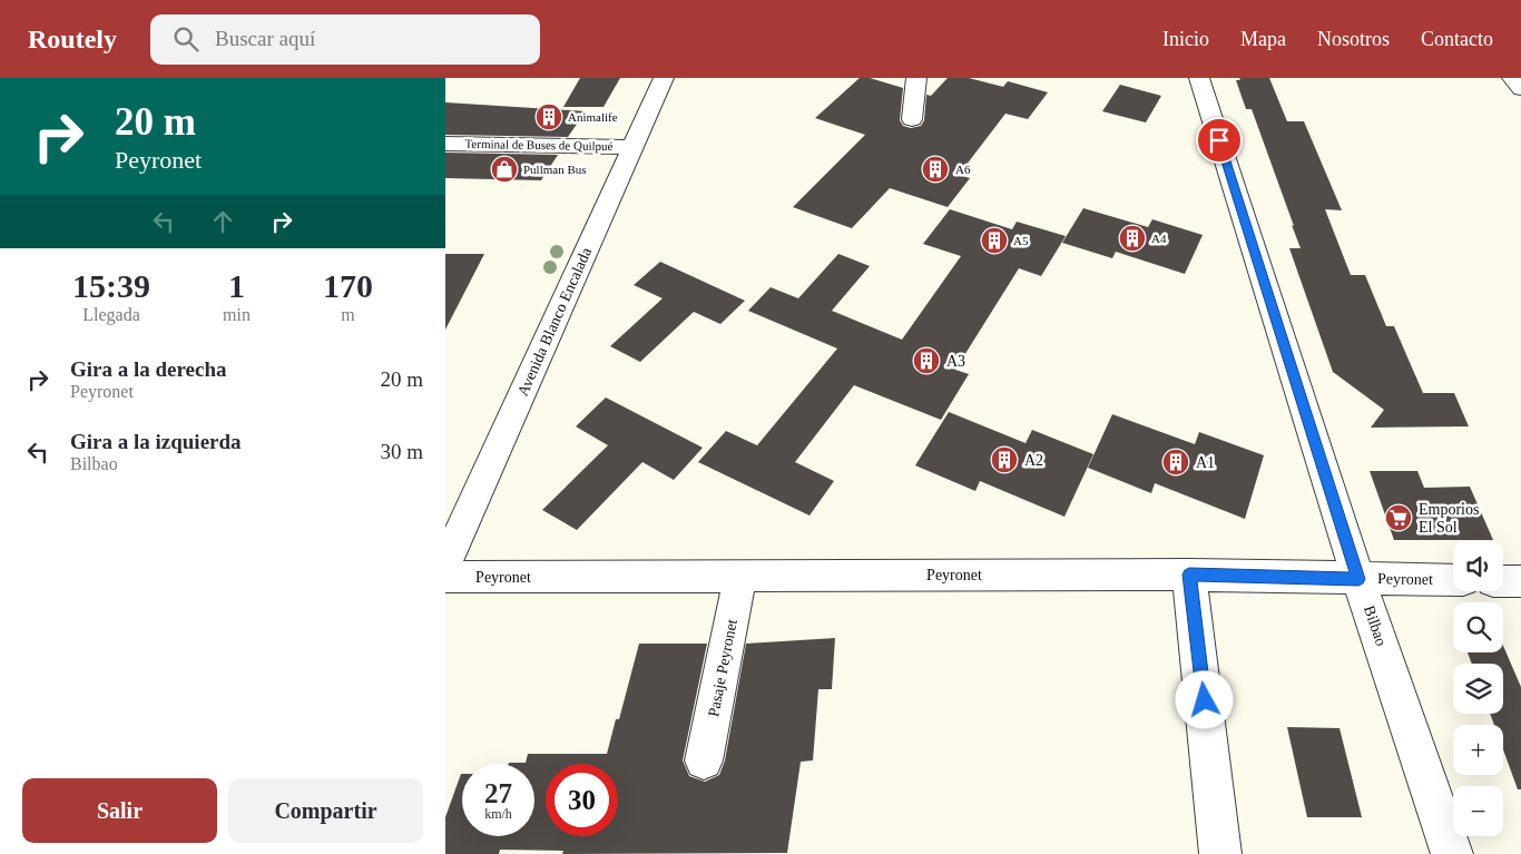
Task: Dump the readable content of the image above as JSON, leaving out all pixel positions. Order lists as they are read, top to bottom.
{
  "streets": {
    "street": [
      "Terminal de Buses de Quilpué",
      "Avenida Blanco Encalada",
      "Peyronet",
      "Bilbao",
      "Pasaje Peyronet"
    ]
  },
  "crossings": [
    ["Terminal de Buses de Quilpué", "Avenida Blanco Encalada"],
    ["Peyronet", "Bilbao"],
    ["Peyronet", "Pasaje Peyronet"]
  ],
  "places": {
    "building": [
      "Animalife",
      "A6",
      "A4",
      "A5",
      "A3",
      "A2",
      "A1"
    ],
    "shop": ["Pullman Bus"],
    "supermarket": ["Emporios El Sol"]
  },
  "page": {
    "header": "Routely",
    "search": "Buscar aquí",
    "nav": [
      "Inicio",
      "Mapa",
      "Nosotros",
      "Contacto"
    ],
    "turn": ["20 m", "Peyronet"],
    "eta": [
      "15:39",
      "Llegada",
      "1",
      "min",
      "170",
      "m"
    ],
    "list": [
      {
        "name": "Gira a la derecha",
        "note": "Peyronet",
        "value": "20 m"
      },
      {
        "name": "Gira a la izquierda",
        "note": "Bilbao",
        "value": "30 m"
      }
    ],
    "map_buttons": ["+", "−"],
    "speed": "27 km/h",
    "limit": "30",
    "buttons": ["Salir", "Compartir"]
  }
}
